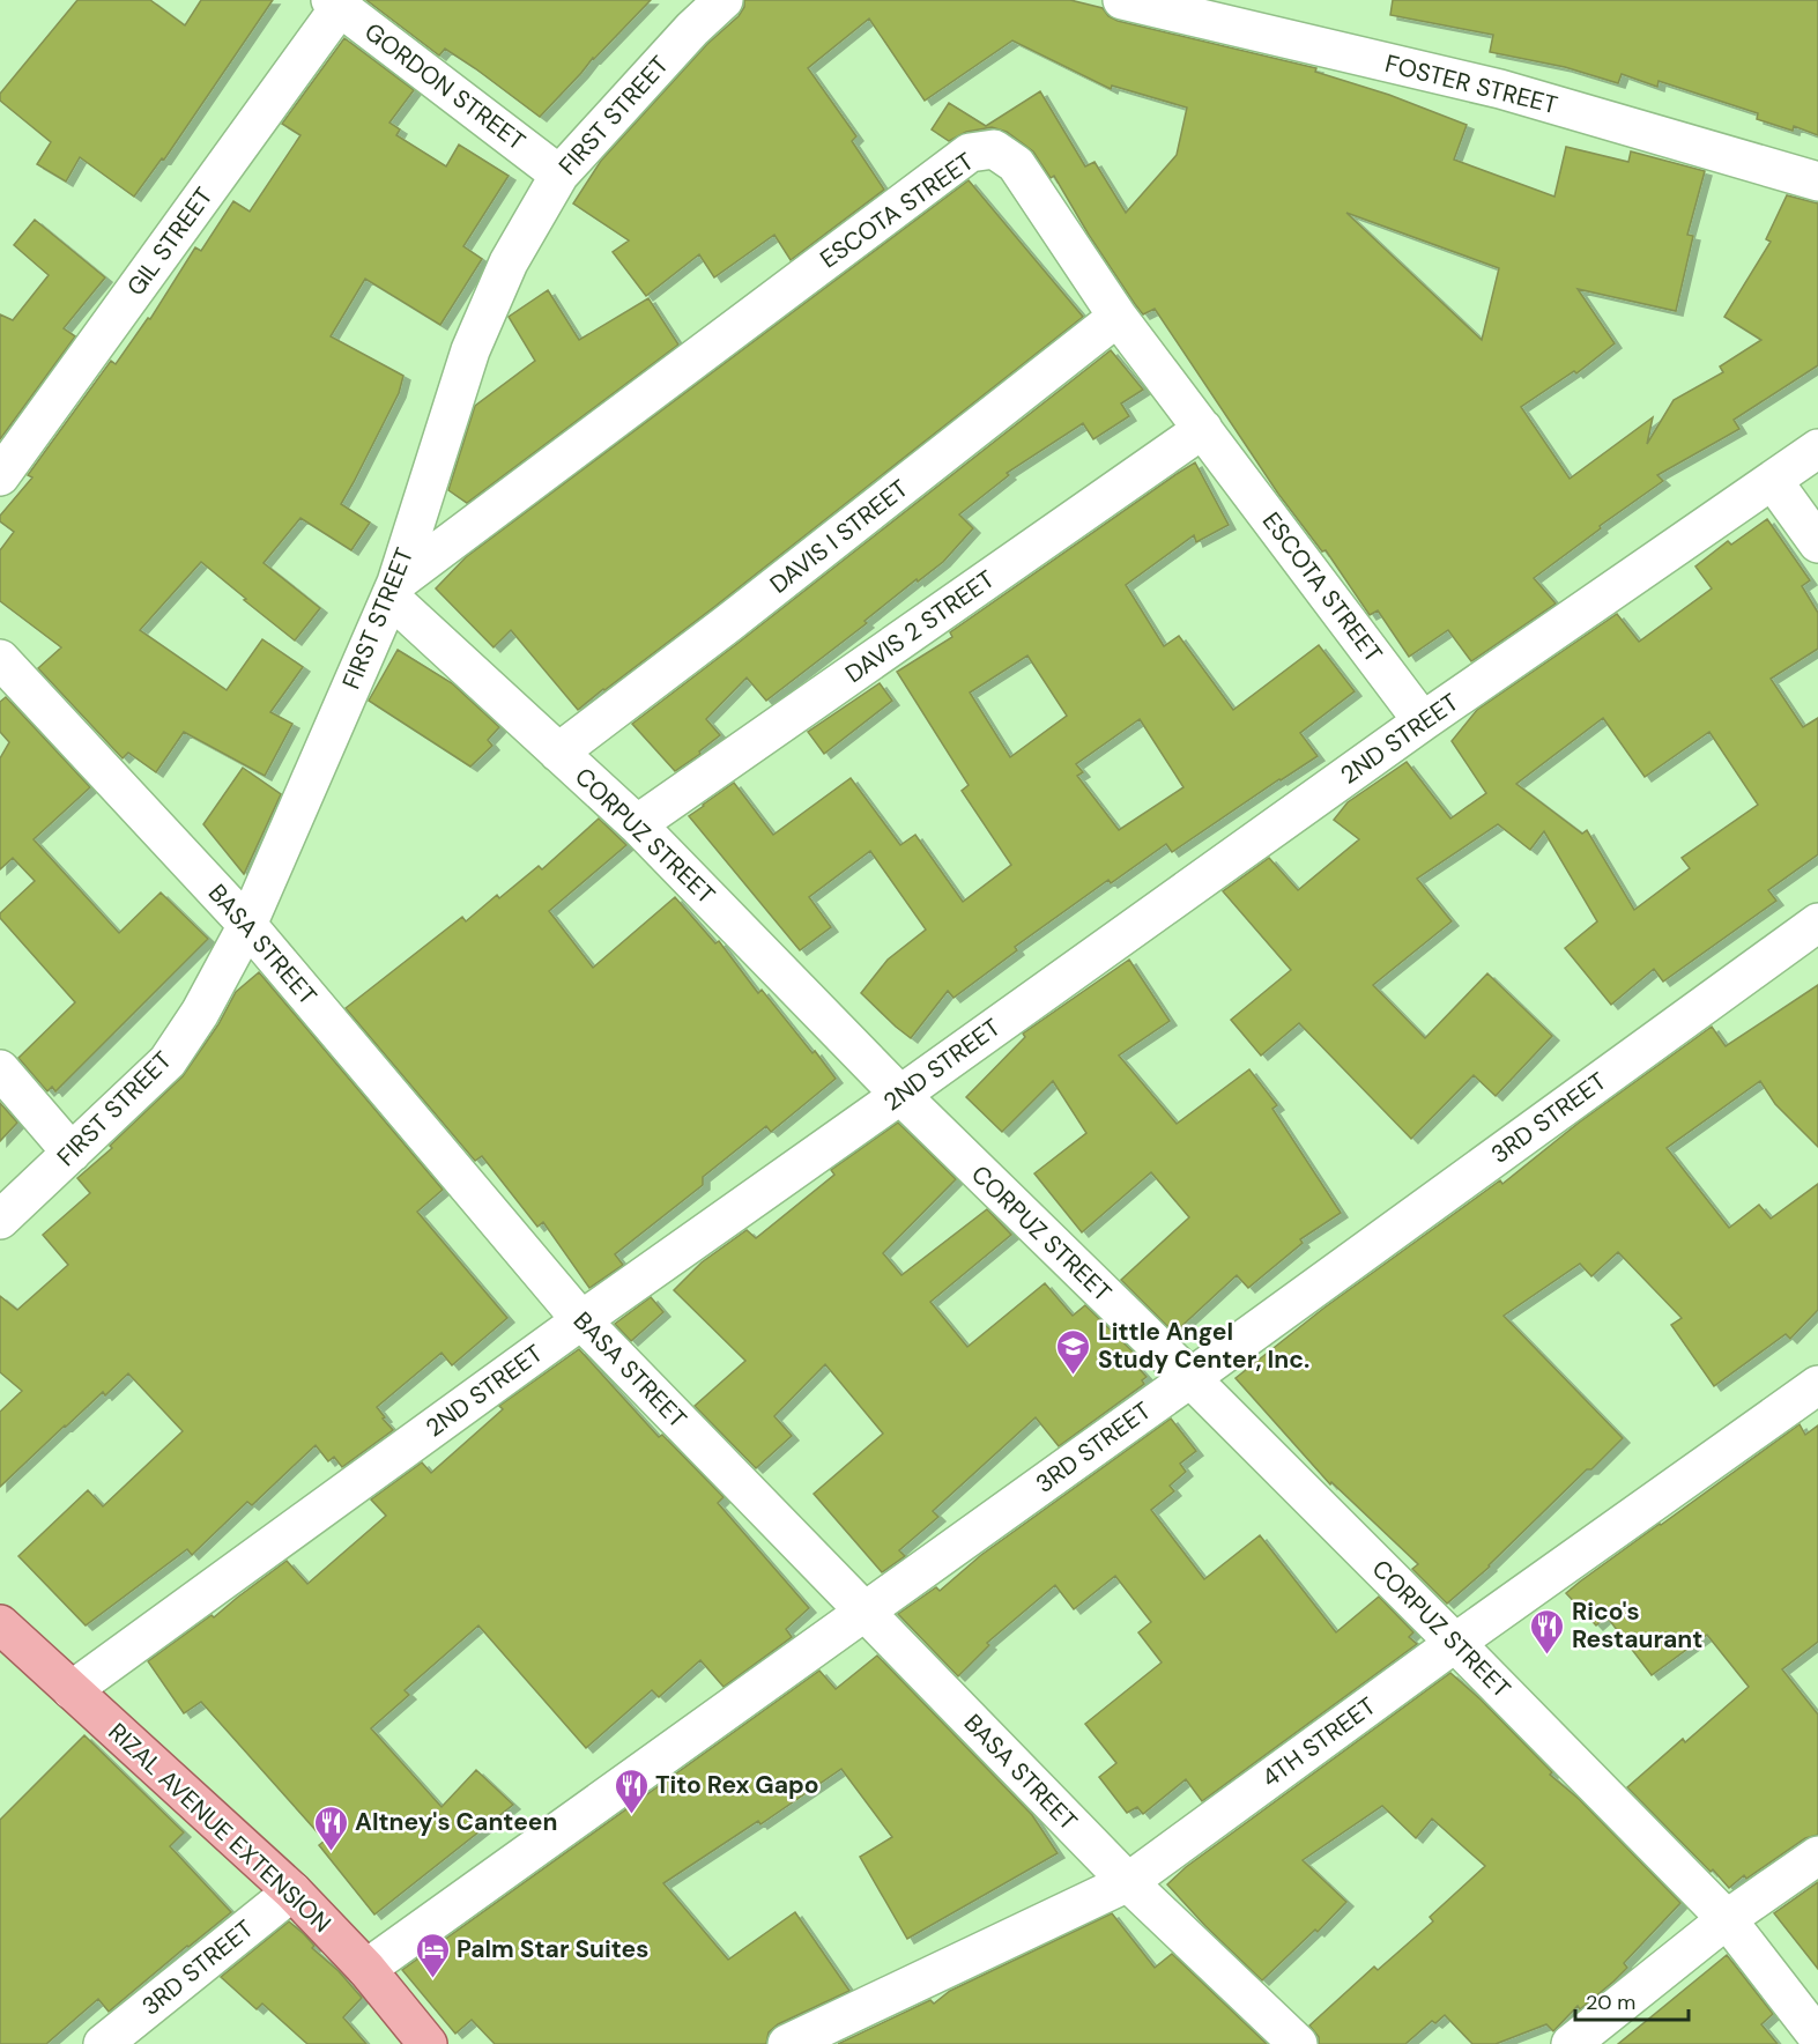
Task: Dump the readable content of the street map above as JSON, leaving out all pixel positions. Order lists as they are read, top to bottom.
{
  "streets": {
    "main road": ["RIZAL AVENUE EXTENSION"],
    "street": [
      "FOSTER STREET",
      "GORDON STREET",
      "FIRST STREET",
      "ESCOTA STREET",
      "GIL STREET",
      "DAVIS I STREET",
      "DAVIS 2 STREET",
      "2ND STREET",
      "CORPUZ STREET",
      "BASA STREET",
      "3RD STREET",
      "4TH STREET"
    ]
  },
  "crossings": [
    ["GORDON STREET", "FIRST STREET"],
    ["GORDON STREET", "GIL STREET"],
    ["FIRST STREET", "ESCOTA STREET"],
    ["FIRST STREET", "CORPUZ STREET"],
    ["FIRST STREET", "BASA STREET"],
    ["ESCOTA STREET", "DAVIS I STREET"],
    ["ESCOTA STREET", "DAVIS 2 STREET"],
    ["ESCOTA STREET", "2ND STREET"],
    ["ESCOTA STREET", "CORPUZ STREET"],
    ["DAVIS I STREET", "CORPUZ STREET"],
    ["DAVIS 2 STREET", "CORPUZ STREET"],
    ["2ND STREET", "CORPUZ STREET"],
    ["2ND STREET", "BASA STREET"],
    ["2ND STREET", "RIZAL AVENUE EXTENSION"],
    ["CORPUZ STREET", "3RD STREET"],
    ["CORPUZ STREET", "4TH STREET"],
    ["BASA STREET", "3RD STREET"],
    ["BASA STREET", "4TH STREET"],
    ["3RD STREET", "RIZAL AVENUE EXTENSION"]
  ],
  "places": {
    "school or university": ["Little Angel Study Center, Inc."],
    "restaurant": ["Rico's Restaurant", "Tito Rex Gapo", "Altney's Canteen"],
    "hotel": ["Palm Star Suites"]
  },
  "scale_bar": "20 m"
}
